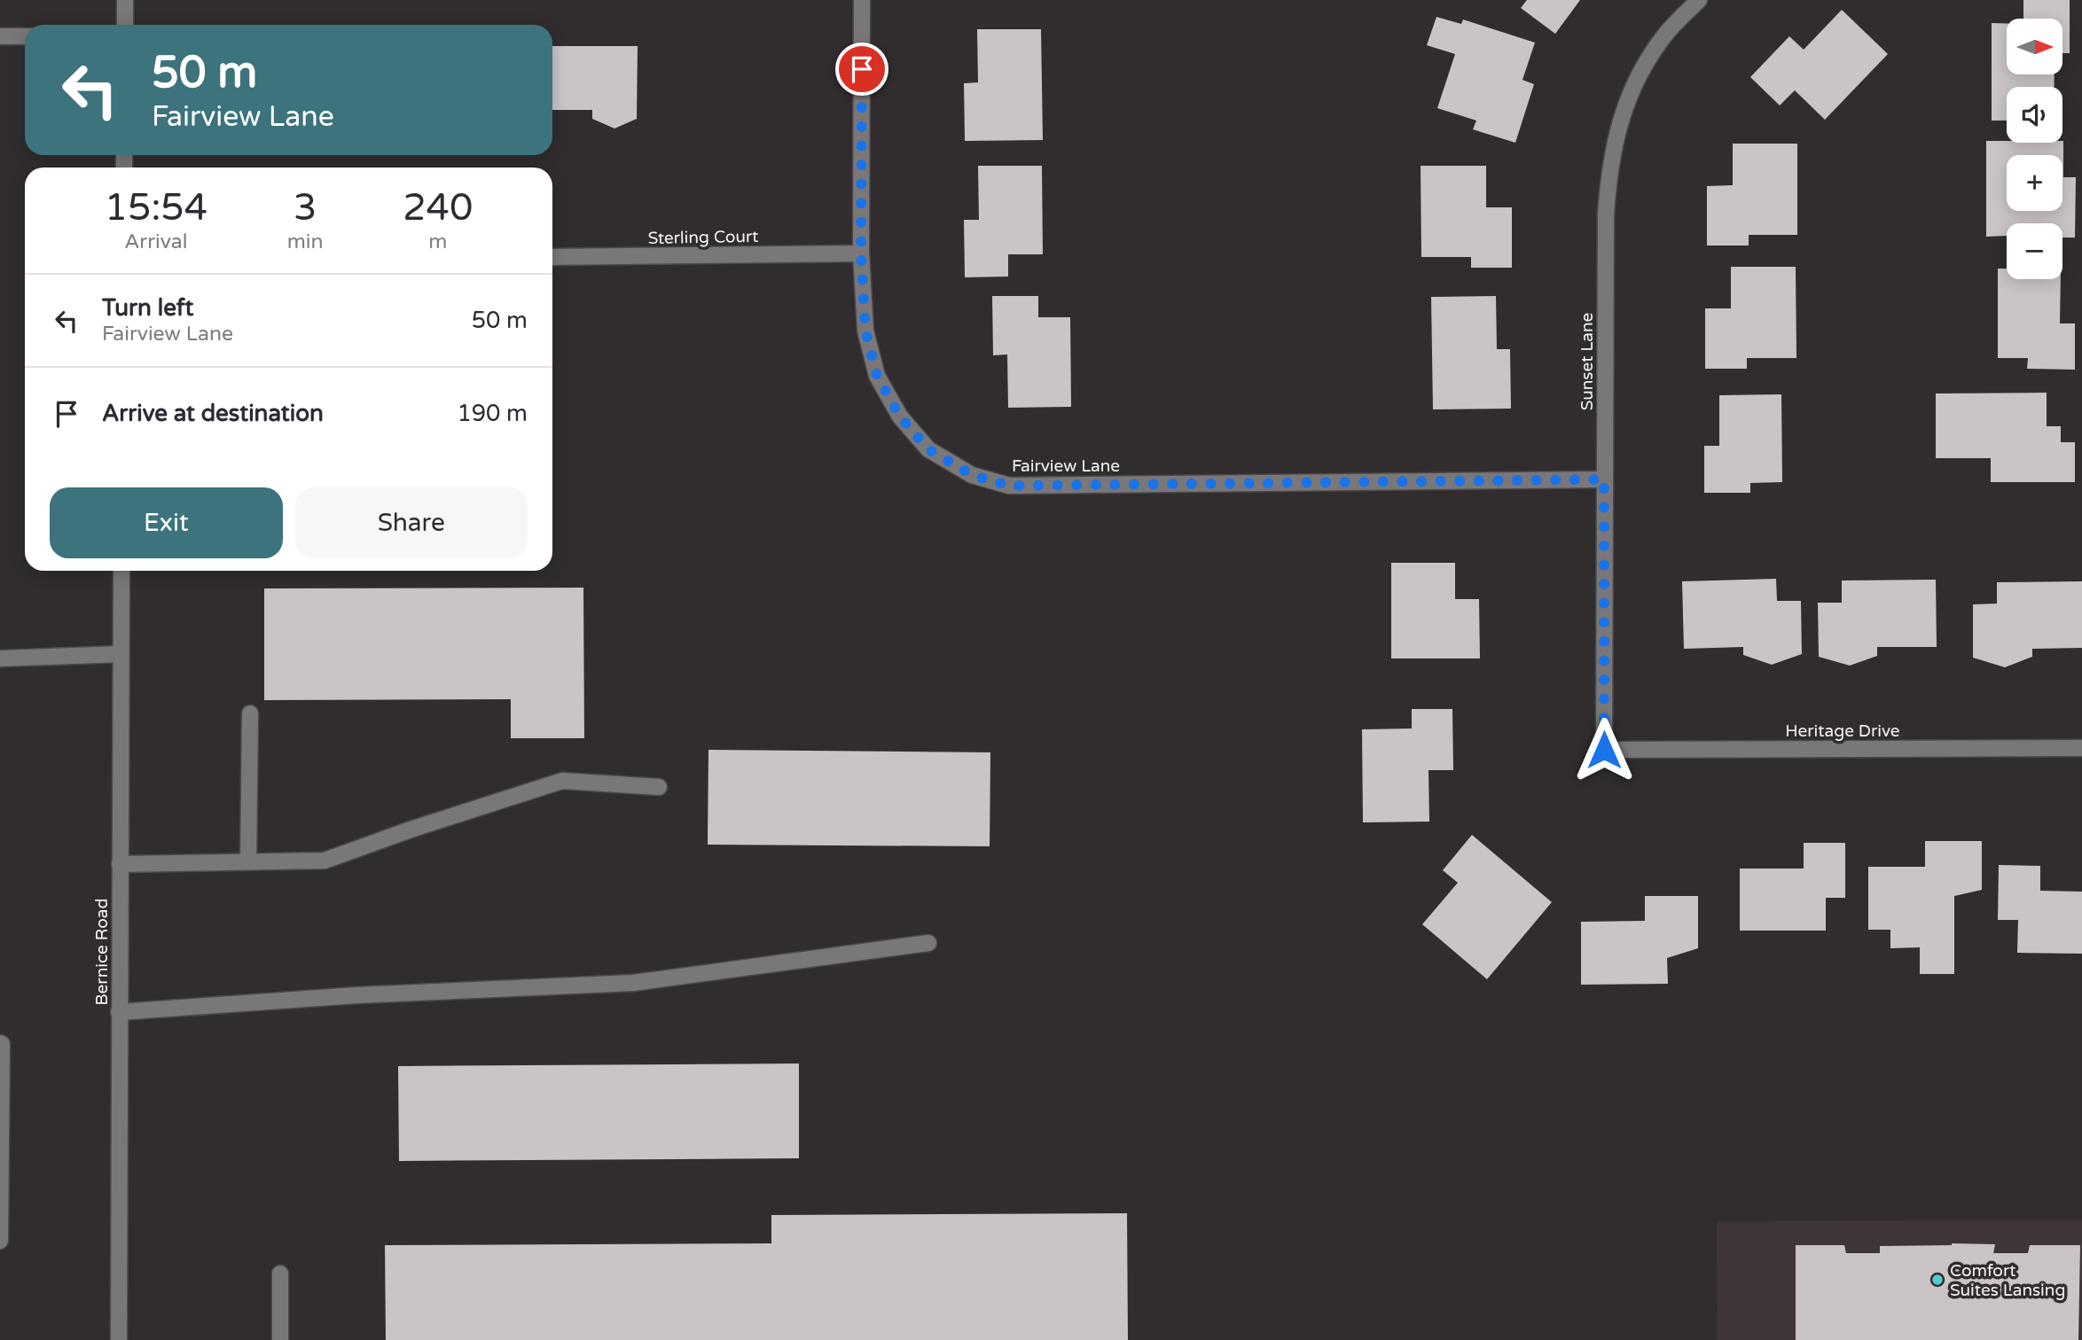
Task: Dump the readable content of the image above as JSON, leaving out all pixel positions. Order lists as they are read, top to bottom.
{
  "streets": {
    "street": [
      "Sterling Court",
      "Sunset Lane",
      "Fairview Lane",
      "Heritage Drive",
      "Bernice Road"
    ]
  },
  "crossings": [
    ["Sterling Court", "Fairview Lane"],
    ["Sunset Lane", "Fairview Lane"],
    ["Sunset Lane", "Heritage Drive"]
  ],
  "places": ["Comfort Suites Lansing"],
  "north": "right",
  "page": {
    "map_buttons": ["+", "−"],
    "turn": ["50 m", "Fairview Lane"],
    "eta": [
      "15:54",
      "Arrival",
      "3",
      "min",
      "240",
      "m"
    ],
    "list": [
      {
        "name": "Turn left",
        "note": "Fairview Lane",
        "value": "50 m"
      },
      {
        "name": "Arrive at destination",
        "value": "190 m"
      }
    ],
    "buttons": ["Exit", "Share"]
  }
}
